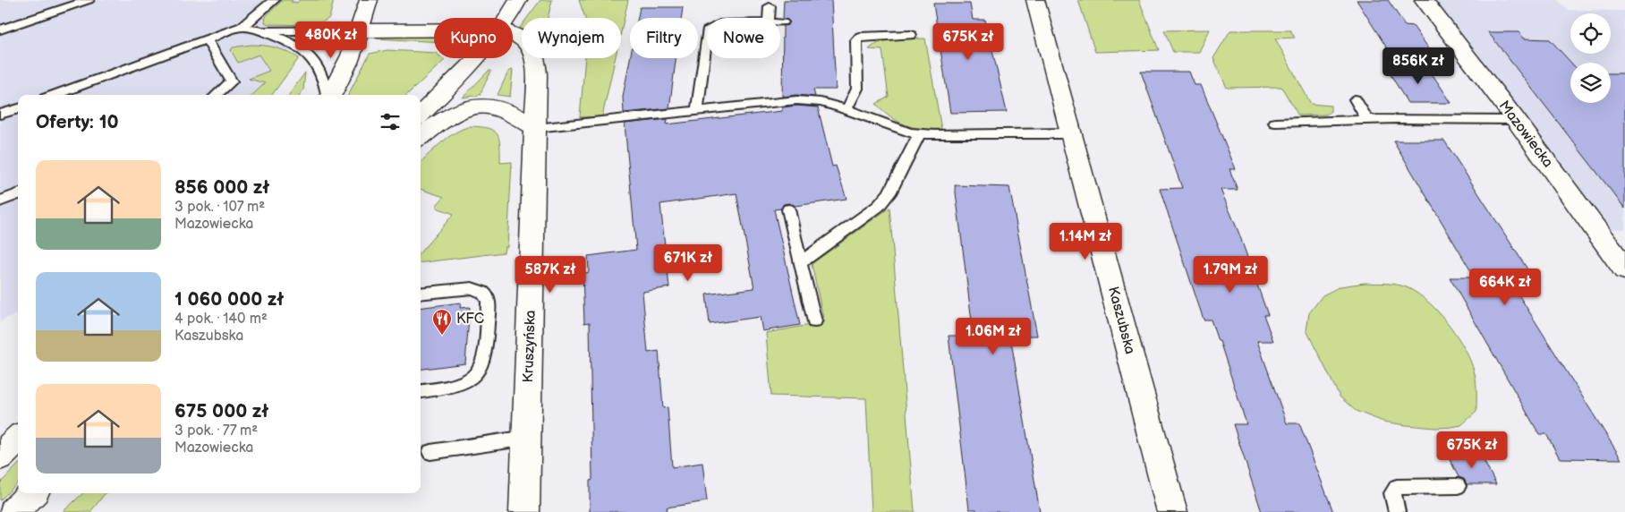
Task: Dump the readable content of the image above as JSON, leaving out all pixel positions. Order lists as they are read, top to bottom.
{
  "streets": {
    "street": ["Mazowiecka", "Kaszubska", "Kruszyńska"]
  },
  "places": {
    "restaurant": ["KFC"]
  },
  "page": {
    "chip": [
      "Kupno",
      "Wynajem",
      "Filtry",
      "Nowe"
    ],
    "price": [
      "480K zł",
      "675K zł",
      "856K zł",
      "1.14M zł",
      "671K zł",
      "587K zł",
      "1.79M zł",
      "664K zł",
      "1.06M zł",
      "675K zł"
    ],
    "heading": "Oferty: 10",
    "list": [
      {
        "name": "856 000 zł",
        "note": "3 pok. · 107 m² · Mazowiecka"
      },
      {
        "name": "1 060 000 zł",
        "note": "4 pok. · 140 m² · Kaszubska"
      },
      {
        "name": "675 000 zł",
        "note": "3 pok. · 77 m² · Mazowiecka"
      }
    ]
  }
}
